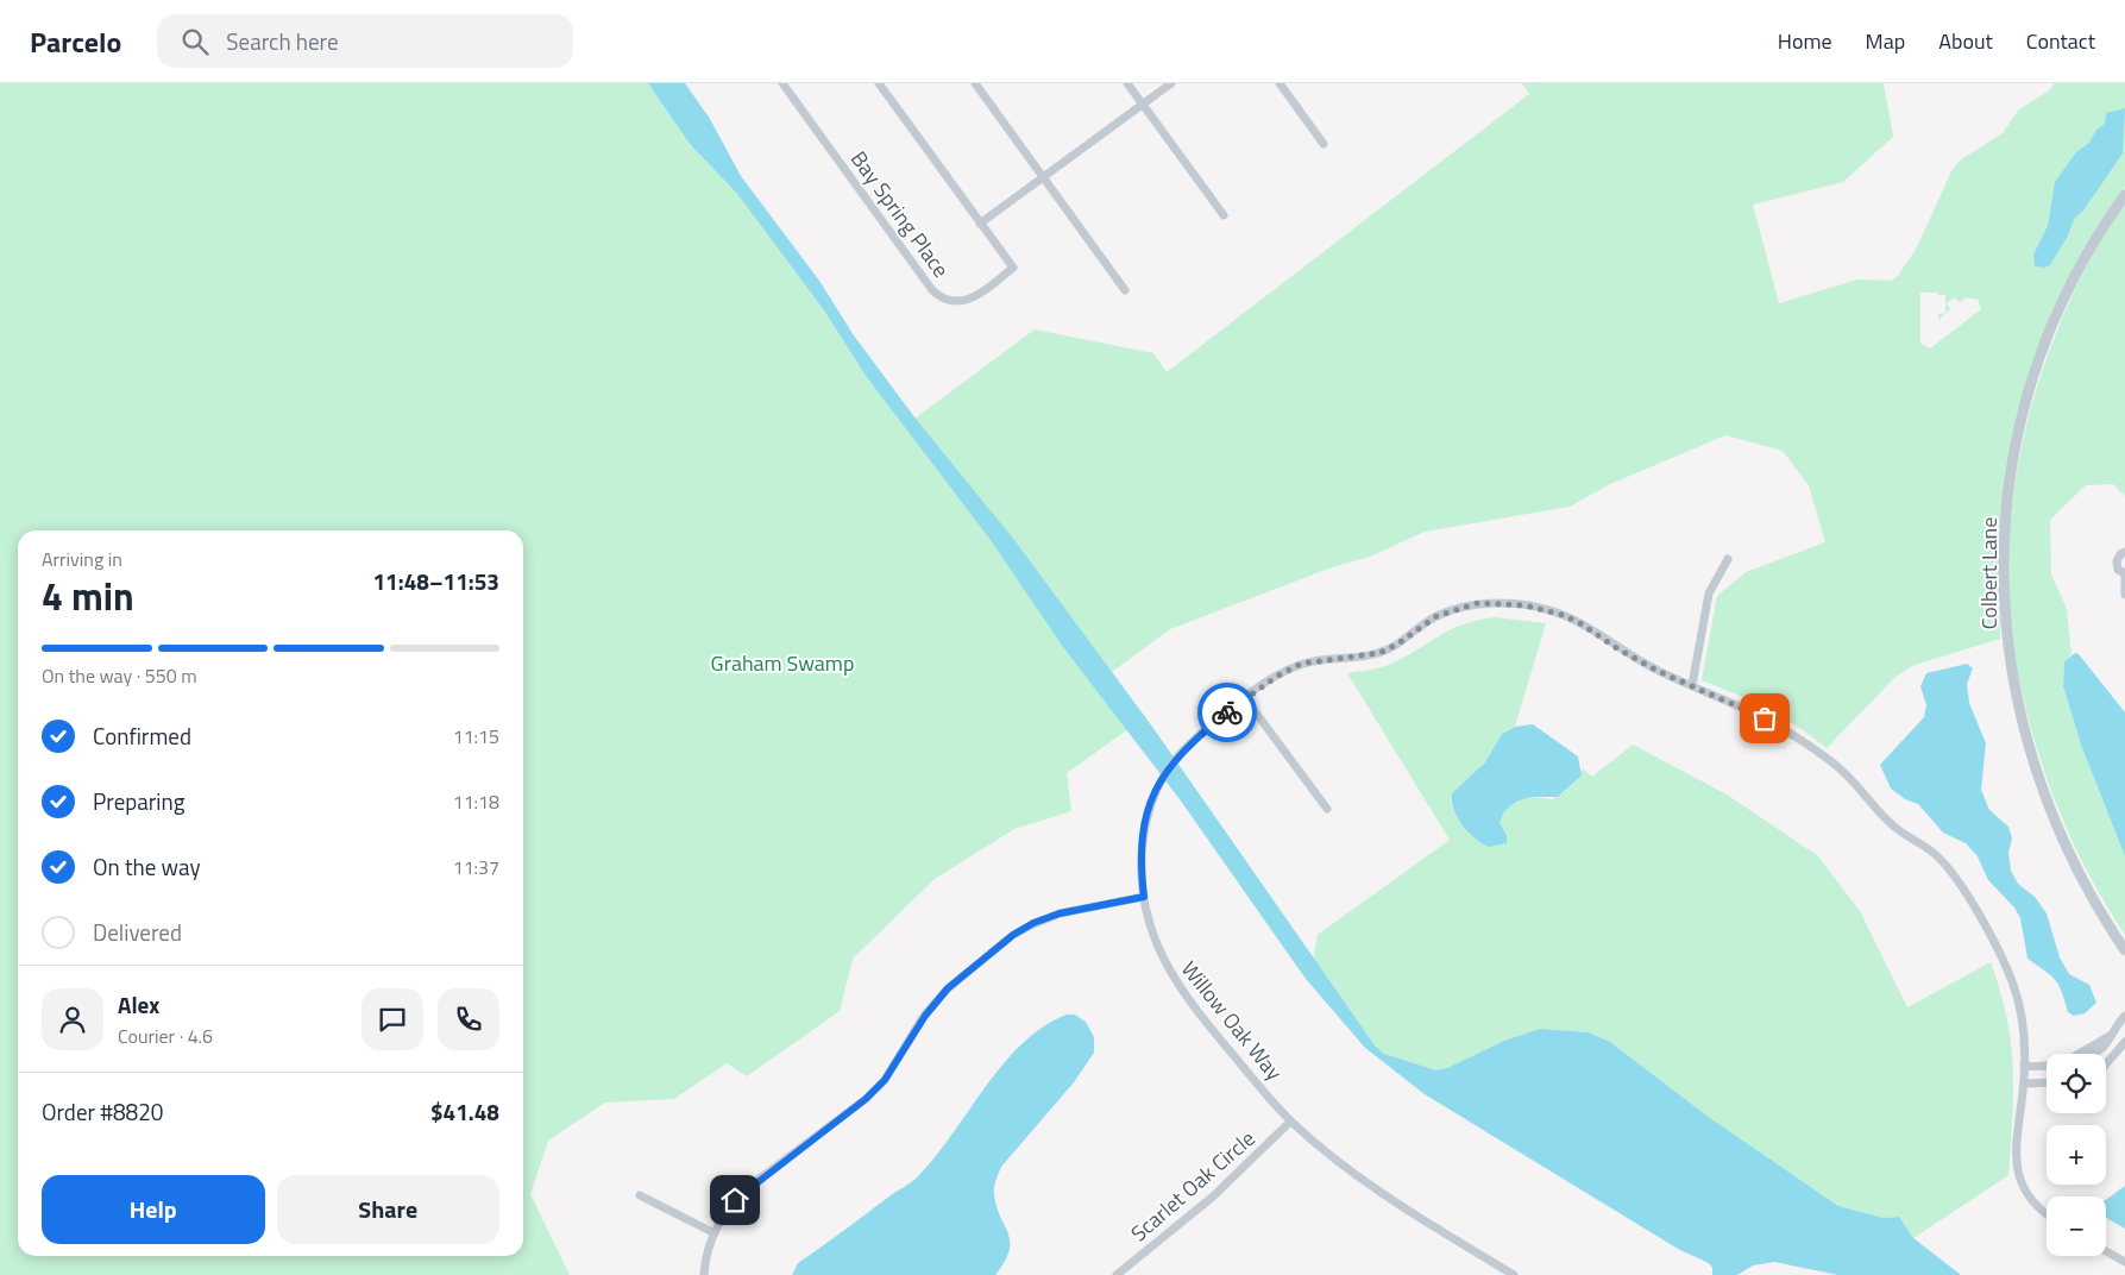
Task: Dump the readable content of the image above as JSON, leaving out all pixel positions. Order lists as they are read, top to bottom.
{
  "streets": {
    "street": [
      "Bay Spring Place",
      "Colbert Lane",
      "Willow Oak Way",
      "Scarlet Oak Circle"
    ]
  },
  "crossings": [
    ["Willow Oak Way", "Scarlet Oak Circle"]
  ],
  "parks": ["Graham Swamp"],
  "page": {
    "header": "Parcelo",
    "search": "Search here",
    "nav": [
      "Home",
      "Map",
      "About",
      "Contact"
    ],
    "heading": ["4 min", "Arriving in", "11:48–11:53"],
    "panel": [
      "Alex",
      "Courier · 4.6",
      "Order #8820",
      "$41.48"
    ],
    "bar": "On the way · 550 m",
    "list": [
      ["Confirmed", "11:15"],
      ["Preparing", "11:18"],
      ["On the way", "11:37"],
      "Delivered"
    ],
    "map_buttons": ["+", "−"],
    "buttons": ["Help", "Share"]
  }
}
